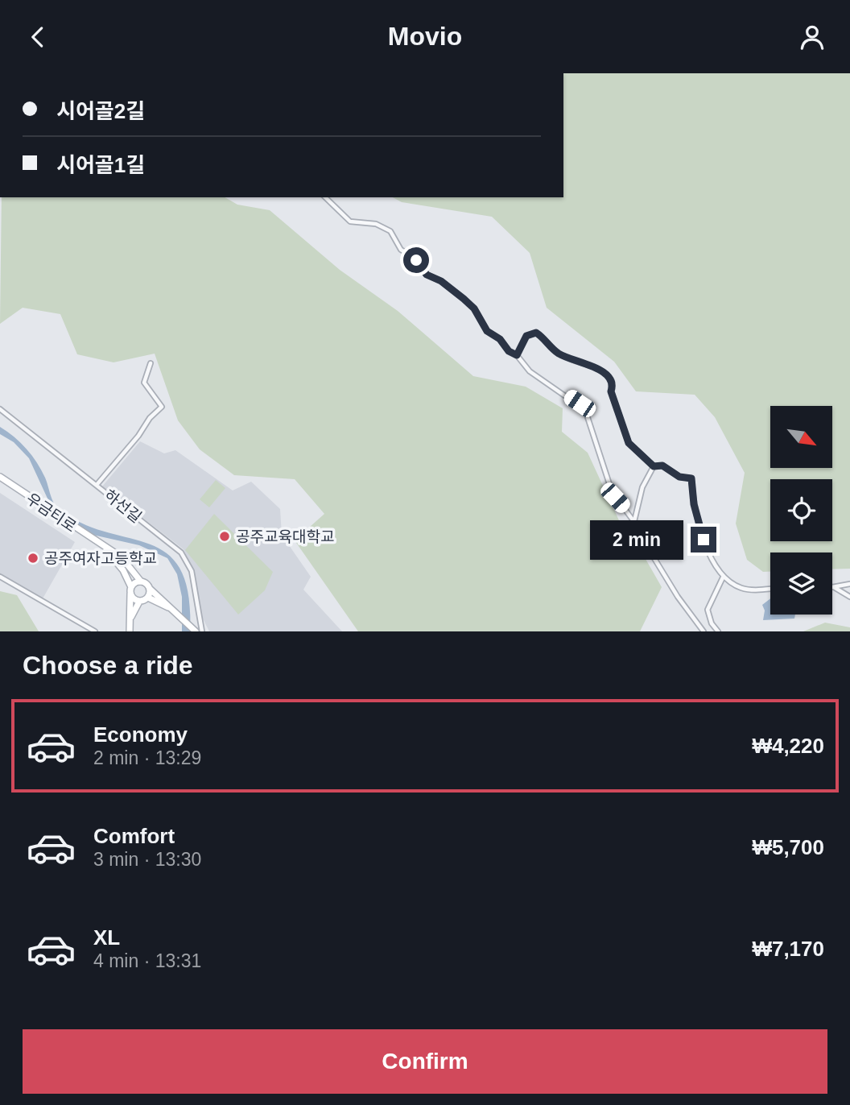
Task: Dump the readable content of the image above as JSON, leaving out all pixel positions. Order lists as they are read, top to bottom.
{
  "streets": {
    "main road": ["우금티로"],
    "street": ["하선길"]
  },
  "places": ["공주교육대학교", "공주여자고등학교"],
  "north": "bottom right",
  "page": {
    "header": "Movio",
    "banner": ["시어골2길", "시어골1길"],
    "bubble": "2 min",
    "heading": "Choose a ride",
    "list": [
      {
        "name": "Economy",
        "note": "2 min · 13:29",
        "value": "₩4,220"
      },
      {
        "name": "Comfort",
        "note": "3 min · 13:30",
        "value": "₩5,700"
      },
      {
        "name": "XL",
        "note": "4 min · 13:31",
        "value": "₩7,170"
      }
    ],
    "buttons": "Confirm"
  }
}
